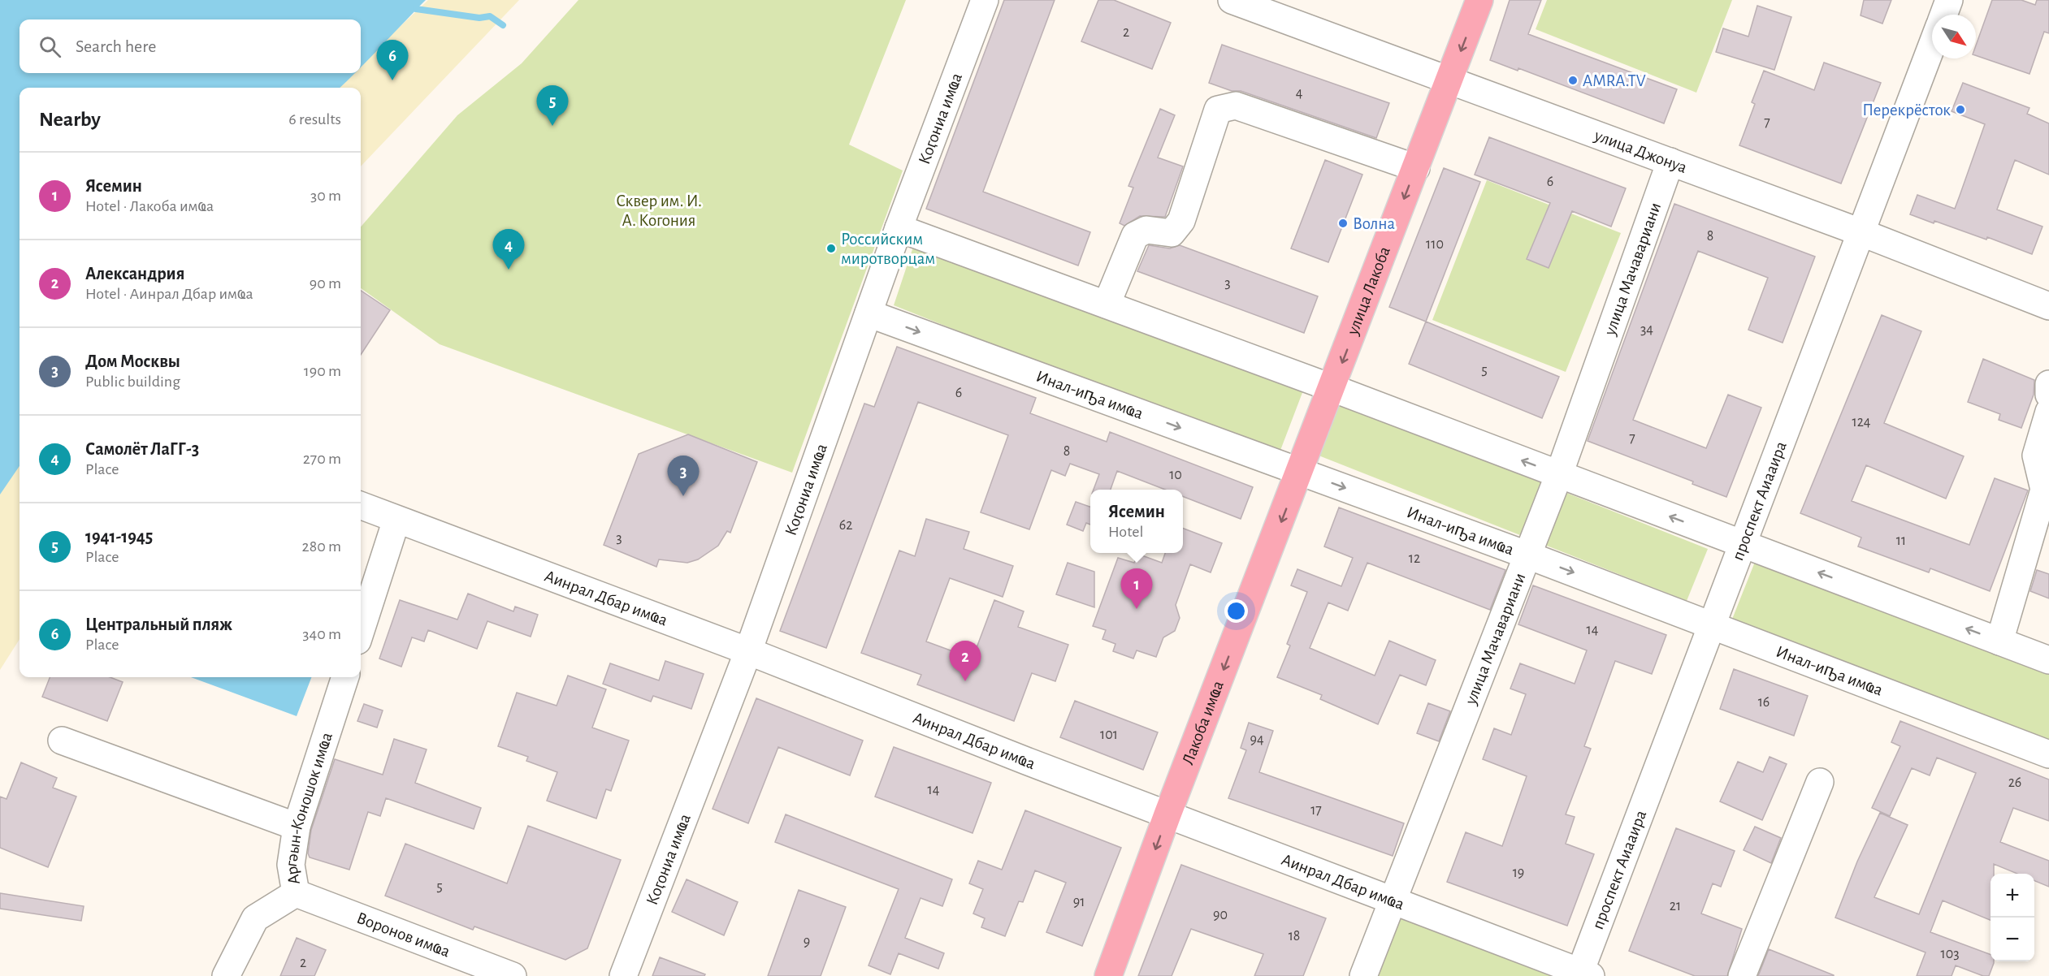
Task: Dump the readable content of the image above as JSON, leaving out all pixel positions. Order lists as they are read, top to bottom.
{
  "streets": {
    "main road": ["улица Лакоба", "Лакоба имҩа"],
    "street": [
      "Коӷониа имҩа",
      "улица Джонуа",
      "улица Мачавариани",
      "Инал-иҧа имҩа",
      "проспект Аиааира",
      "Аинрал Дбар имҩа",
      "Аргәын-Коношок имҩа",
      "Воронов имҩа"
    ]
  },
  "crossings": [
    ["Коӷониа имҩа", "Инал-иҧа имҩа"],
    ["Коӷониа имҩа", "Аинрал Дбар имҩа"],
    ["улица Джонуа", "улица Мачавариани"],
    ["улица Джонуа", "улица Лакоба"],
    ["улица Джонуа", "проспект Аиааира"],
    ["улица Мачавариани", "Инал-иҧа имҩа"],
    ["улица Мачавариани", "Аинрал Дбар имҩа"],
    ["улица Лакоба", "Инал-иҧа имҩа"],
    ["улица Лакоба", "Лакоба имҩа"],
    ["Инал-иҧа имҩа", "проспект Аиааира"],
    ["Инал-иҧа имҩа", "Лакоба имҩа"],
    ["проспект Аиааира", "Аинрал Дбар имҩа"],
    ["Аинрал Дбар имҩа", "Лакоба имҩа"],
    ["Аргәын-Коношок имҩа", "Воронов имҩа"]
  ],
  "one_way": ["улица Лакоба", "Лакоба имҩа"],
  "parks": ["Сквер им. И. А. Когония"],
  "places": [
    "AMRA.TV",
    "Перекрёсток",
    "Волна",
    "Российским миротворцам"
  ],
  "house_numbers": [
    "2",
    "4",
    "7",
    "6",
    "8",
    "110",
    "3",
    "34",
    "5",
    "6",
    "124",
    "7",
    "8",
    "10",
    "62",
    "3",
    "11",
    "12",
    "14",
    "16",
    "101",
    "94",
    "26",
    "14",
    "17",
    "19",
    "5",
    "91",
    "21",
    "90",
    "18",
    "9",
    "103",
    "2"
  ],
  "north": "bottom right",
  "page": {
    "search": "Search here",
    "pins": [
      "6",
      "5",
      "4",
      "3",
      "1",
      "2"
    ],
    "heading": ["Nearby", "6 results"],
    "list": [
      {
        "mark": "1",
        "name": "Ясемин",
        "note": "Hotel · Лакоба имҩа",
        "value": "30 m"
      },
      {
        "mark": "2",
        "name": "Александрия",
        "note": "Hotel · Аинрал Дбар имҩа",
        "value": "90 m"
      },
      {
        "mark": "3",
        "name": "Дом Москвы",
        "note": "Public building",
        "value": "190 m"
      },
      {
        "mark": "4",
        "name": "Самолёт ЛаГГ-3",
        "note": "Place",
        "value": "270 m"
      },
      {
        "mark": "5",
        "name": "1941-1945",
        "note": "Place",
        "value": "280 m"
      },
      {
        "mark": "6",
        "name": "Центральный пляж",
        "note": "Place",
        "value": "340 m"
      }
    ],
    "popup": ["Ясемин", "Hotel"],
    "map_buttons": ["+", "−"]
  }
}
